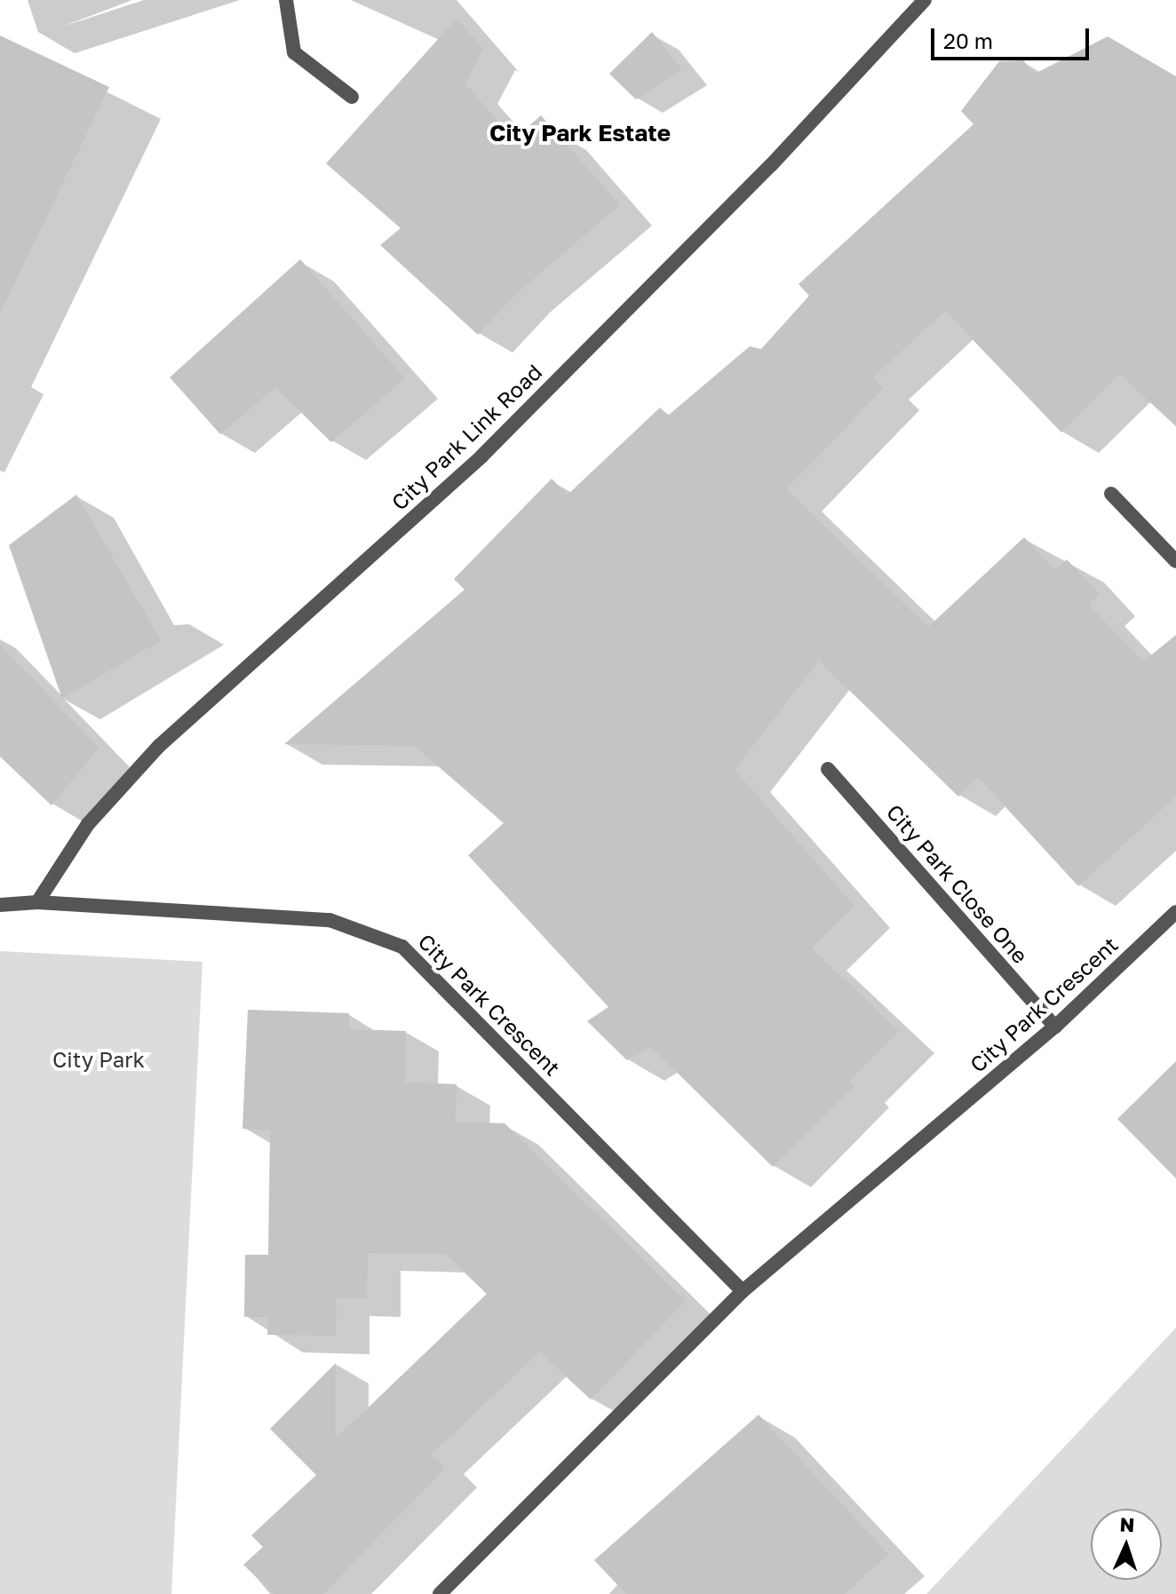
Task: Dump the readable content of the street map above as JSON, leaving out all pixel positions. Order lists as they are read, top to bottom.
{
  "streets": {
    "street": ["City Park Link Road", "City Park Close One", "City Park Crescent"]
  },
  "crossings": [
    ["City Park Link Road", "City Park Crescent"],
    ["City Park Close One", "City Park Crescent"]
  ],
  "districts": ["City Park Estate"],
  "parks": ["City Park"],
  "scale_bar": "20 m",
  "north": "top"
}
